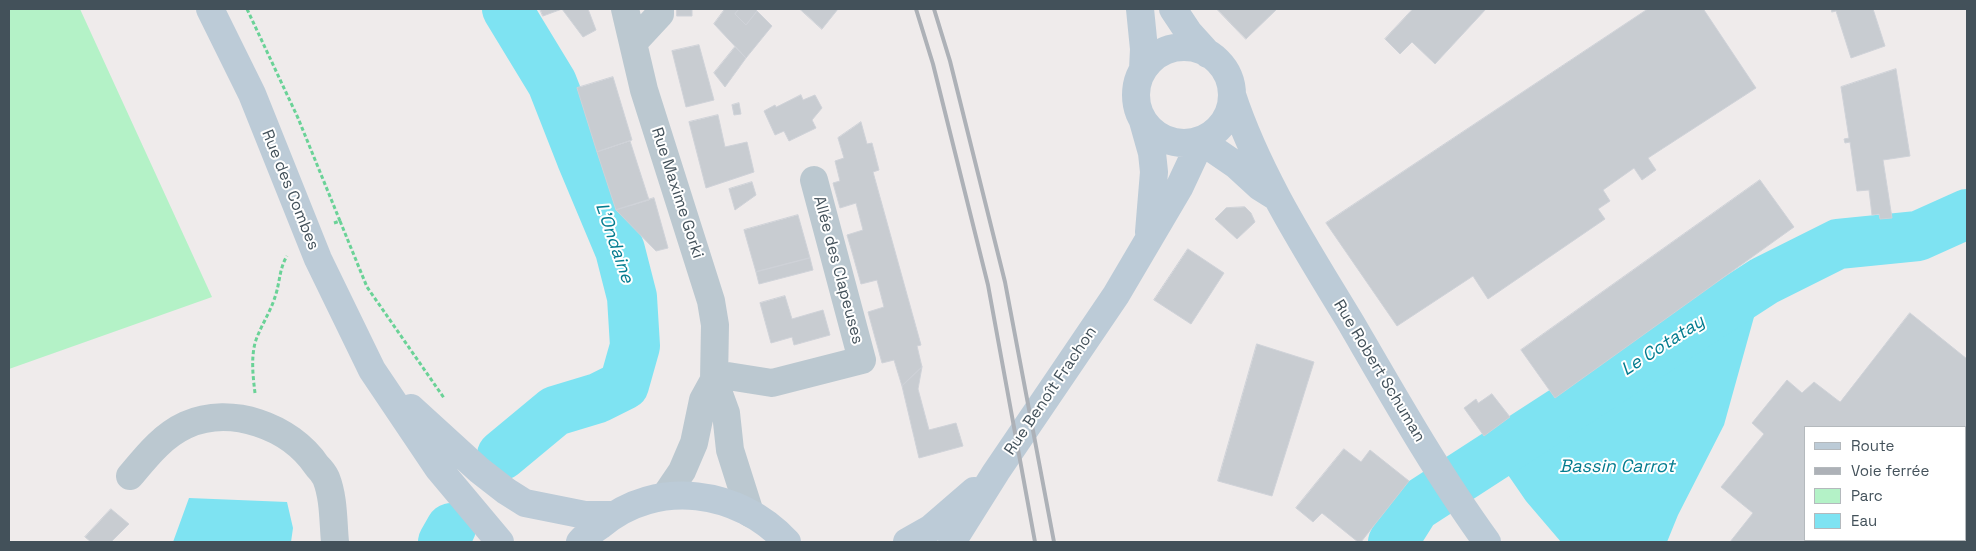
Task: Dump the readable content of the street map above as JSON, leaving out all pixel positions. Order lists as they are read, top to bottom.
{
  "streets": {
    "main road": ["Rue des Combes", "Rue Robert Schuman", "Rue Benoît Frachon"],
    "street": ["Rue Maxime Gorki", "Allée des Clapeuses"]
  },
  "crossings": [
    ["Rue Maxime Gorki", "Allée des Clapeuses"],
    ["Rue Robert Schuman", "Rue Benoît Frachon"]
  ],
  "water": ["L'Ondaine", "Le Cotatay", "Bassin Carrot"],
  "legend": [
    "Route",
    "Voie ferrée",
    "Parc",
    "Eau"
  ]
}
